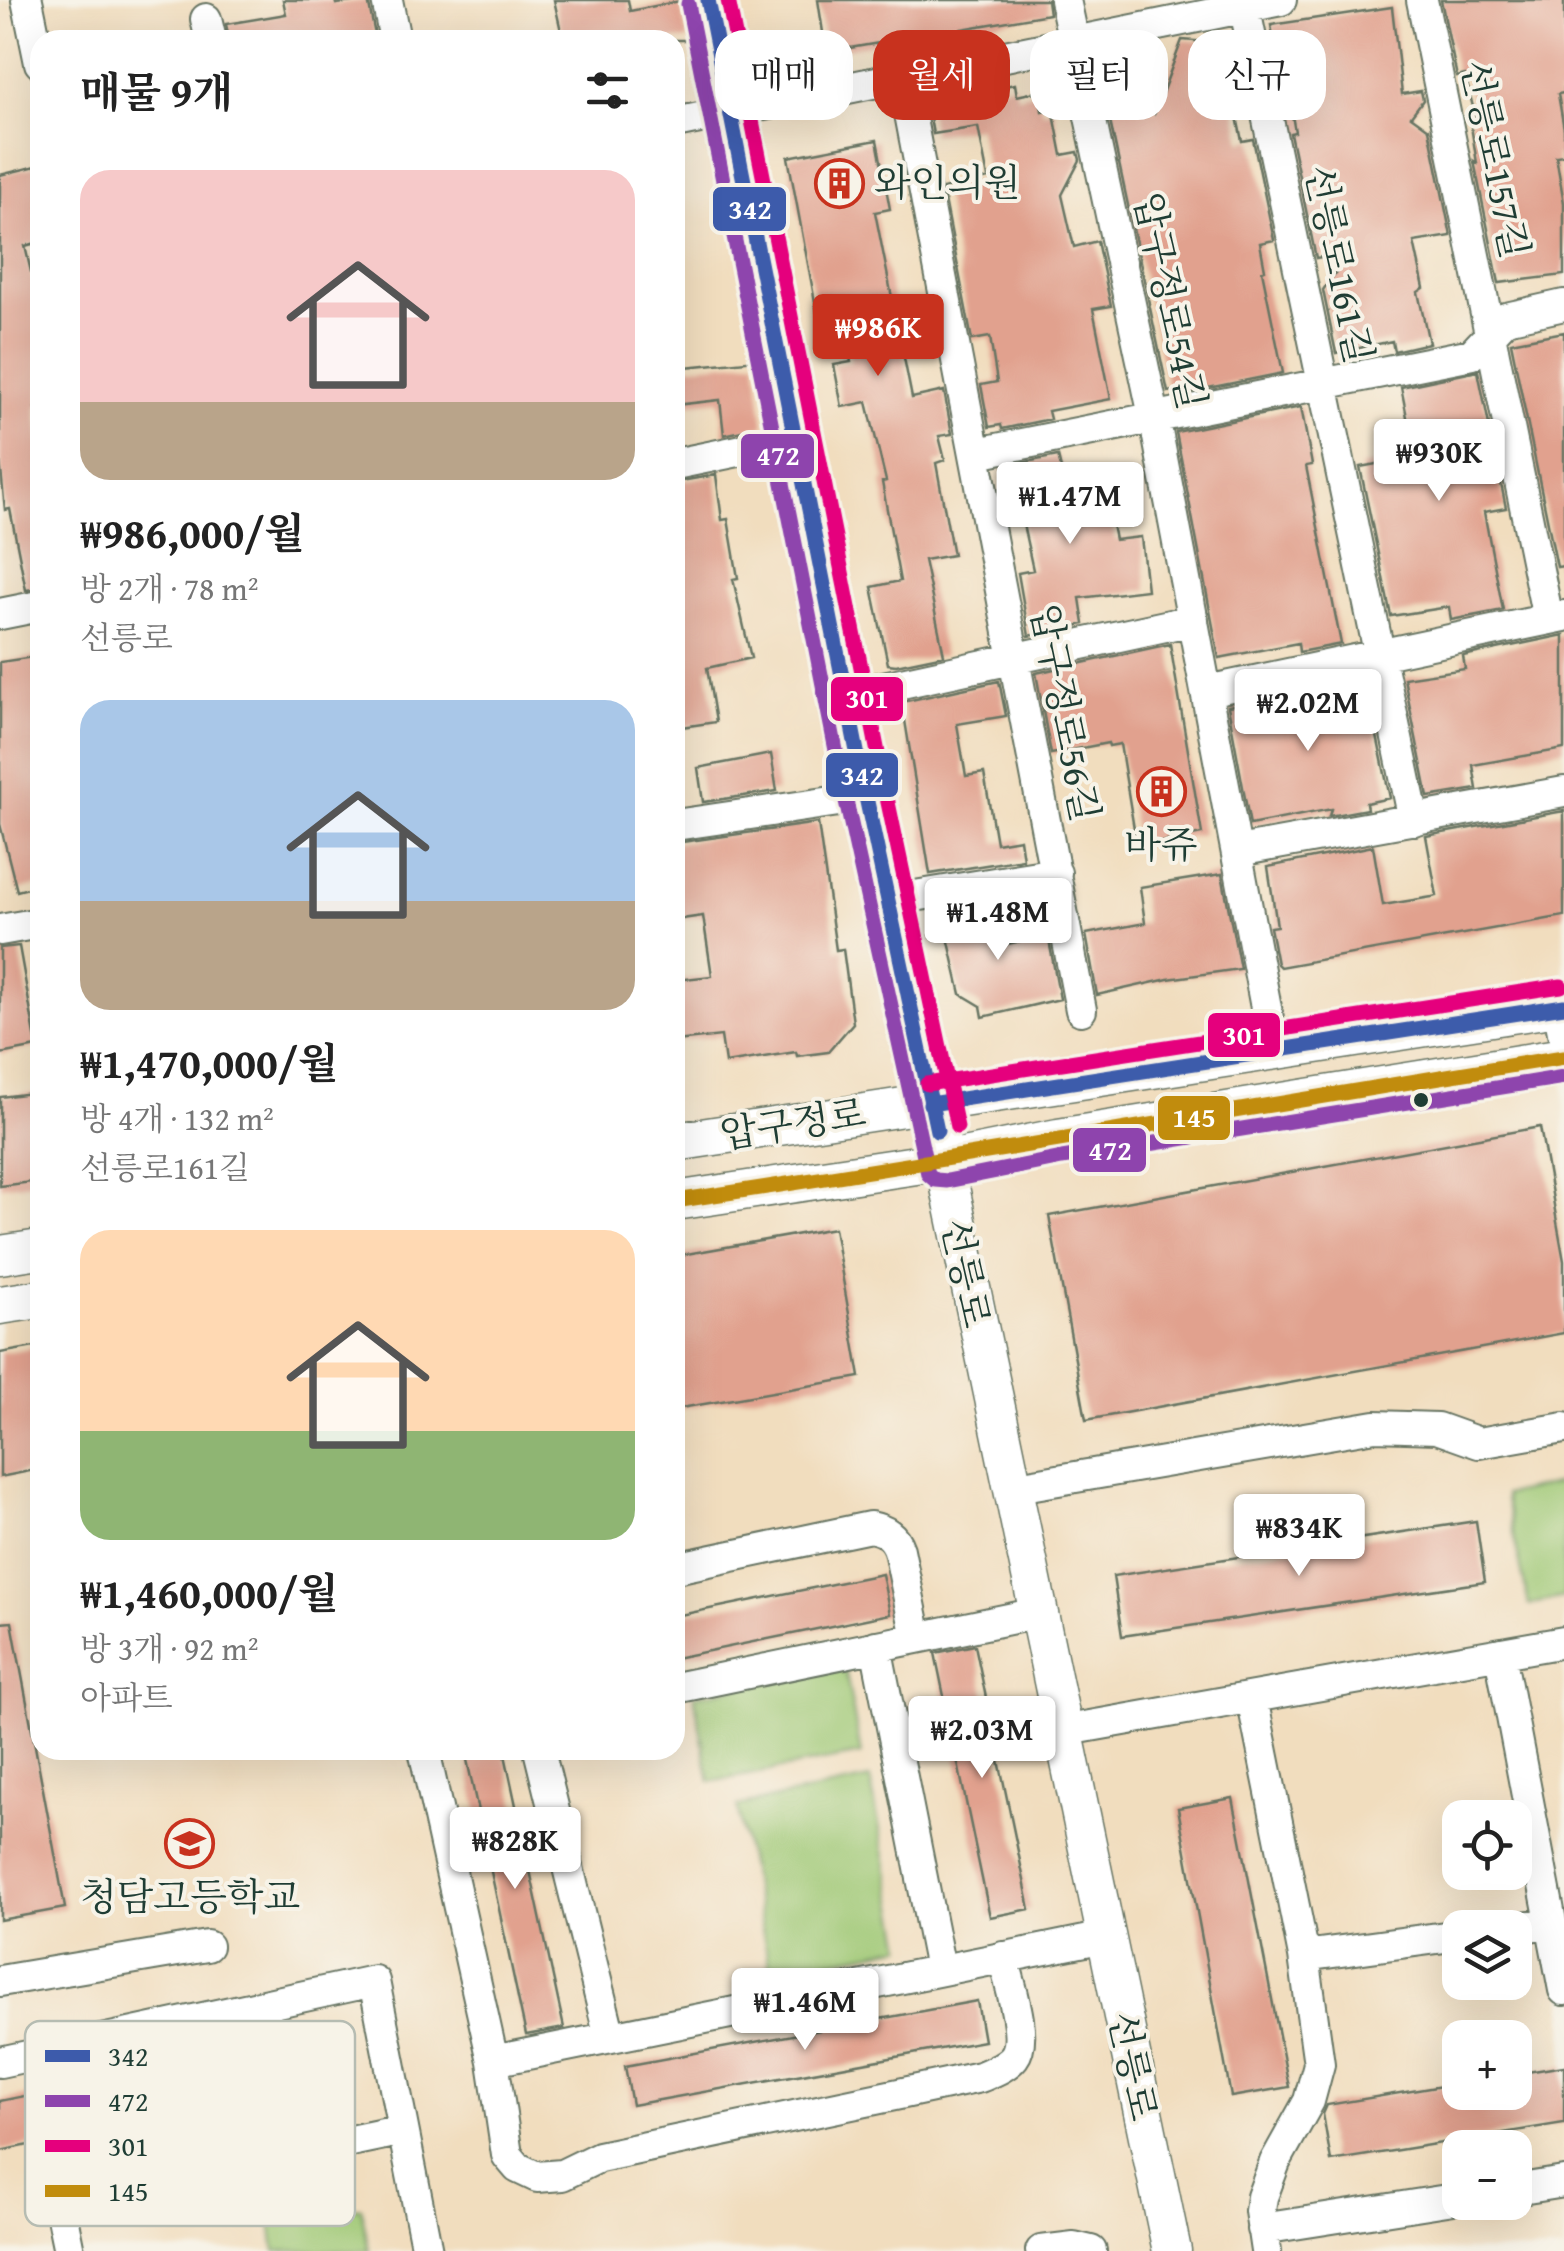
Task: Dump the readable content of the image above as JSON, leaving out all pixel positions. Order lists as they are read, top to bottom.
{
  "streets": {
    "main road": ["압구정로", "선릉로"],
    "street": [
      "선릉로157길",
      "선릉로161길",
      "압구정로54길",
      "압구정로56길"
    ]
  },
  "crossings": [
    ["압구정로54길", "압구정로"],
    ["압구정로", "선릉로"]
  ],
  "places": {
    "building": ["와인의원", "바쥬"],
    "school or university": ["청담고등학교"]
  },
  "lines": [
    "transit line 342",
    "transit line 301",
    "transit line 472",
    "transit line 145"
  ],
  "legend": [
    "342",
    "472",
    "301",
    "145"
  ],
  "page": {
    "chip": [
      "매매",
      "월세",
      "필터",
      "신규"
    ],
    "heading": "매물 9개",
    "list": [
      {
        "name": "₩986,000/월",
        "note": "방 2개 · 78 m² · 선릉로"
      },
      {
        "name": "₩1,470,000/월",
        "note": "방 4개 · 132 m² · 선릉로161길"
      },
      {
        "name": "₩1,460,000/월",
        "note": "방 3개 · 92 m² · 아파트"
      }
    ],
    "price": [
      "₩986K",
      "₩930K",
      "₩1.47M",
      "₩2.02M",
      "₩1.48M",
      "₩834K",
      "₩2.03M",
      "₩828K",
      "₩1.46M"
    ],
    "map_buttons": ["+", "−"]
  }
}
